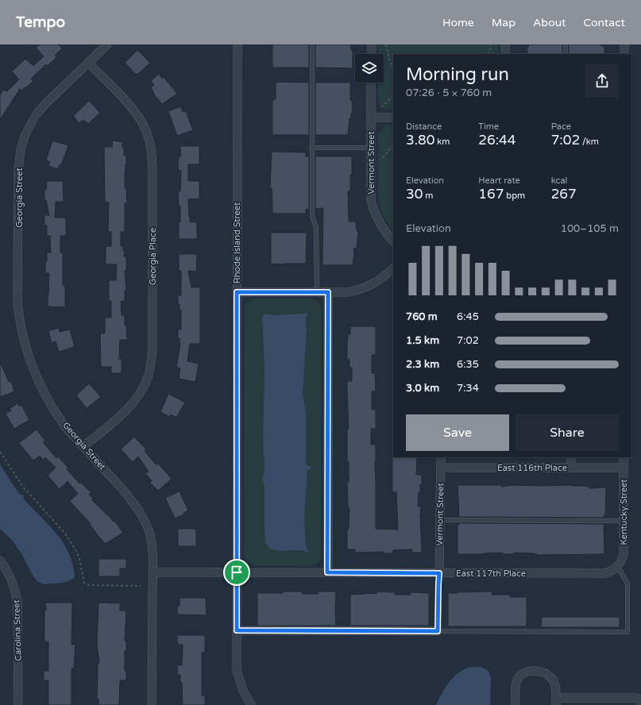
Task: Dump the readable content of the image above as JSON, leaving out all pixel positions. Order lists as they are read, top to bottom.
{
  "streets": {
    "street": [
      "Vermont Street",
      "Georgia Street",
      "Rhode Island Street",
      "Georgia Place",
      "East 116th Place",
      "Kentucky Street",
      "East 117th Place",
      "Carolina Street"
    ]
  },
  "crossings": [
    ["Vermont Street", "East 116th Place"],
    ["Vermont Street", "East 117th Place"],
    ["Georgia Street", "Georgia Place"],
    ["Georgia Street", "East 117th Place"],
    ["Rhode Island Street", "East 117th Place"],
    ["East 116th Place", "Kentucky Street"],
    ["Kentucky Street", "East 117th Place"]
  ],
  "page": {
    "header": "Tempo",
    "nav": [
      "Home",
      "Map",
      "About",
      "Contact"
    ],
    "heading": ["Morning run", "07:26 · 5 × 760 m"],
    "stats": [
      ["Distance", "3.80 km"],
      ["Time", "26:44"],
      ["Pace", "7:02 /km"],
      ["Elevation", "30 m"],
      ["Heart rate", "167 bpm"],
      ["kcal", "267"]
    ],
    "chart": ["Elevation", "100–105 m"],
    "list": [
      {
        "name": "760 m",
        "note": "6:45"
      },
      {
        "name": "1.5 km",
        "note": "7:02"
      },
      {
        "name": "2.3 km",
        "note": "6:35"
      },
      {
        "name": "3.0 km",
        "note": "7:34"
      }
    ],
    "buttons": ["Save", "Share"]
  }
}
